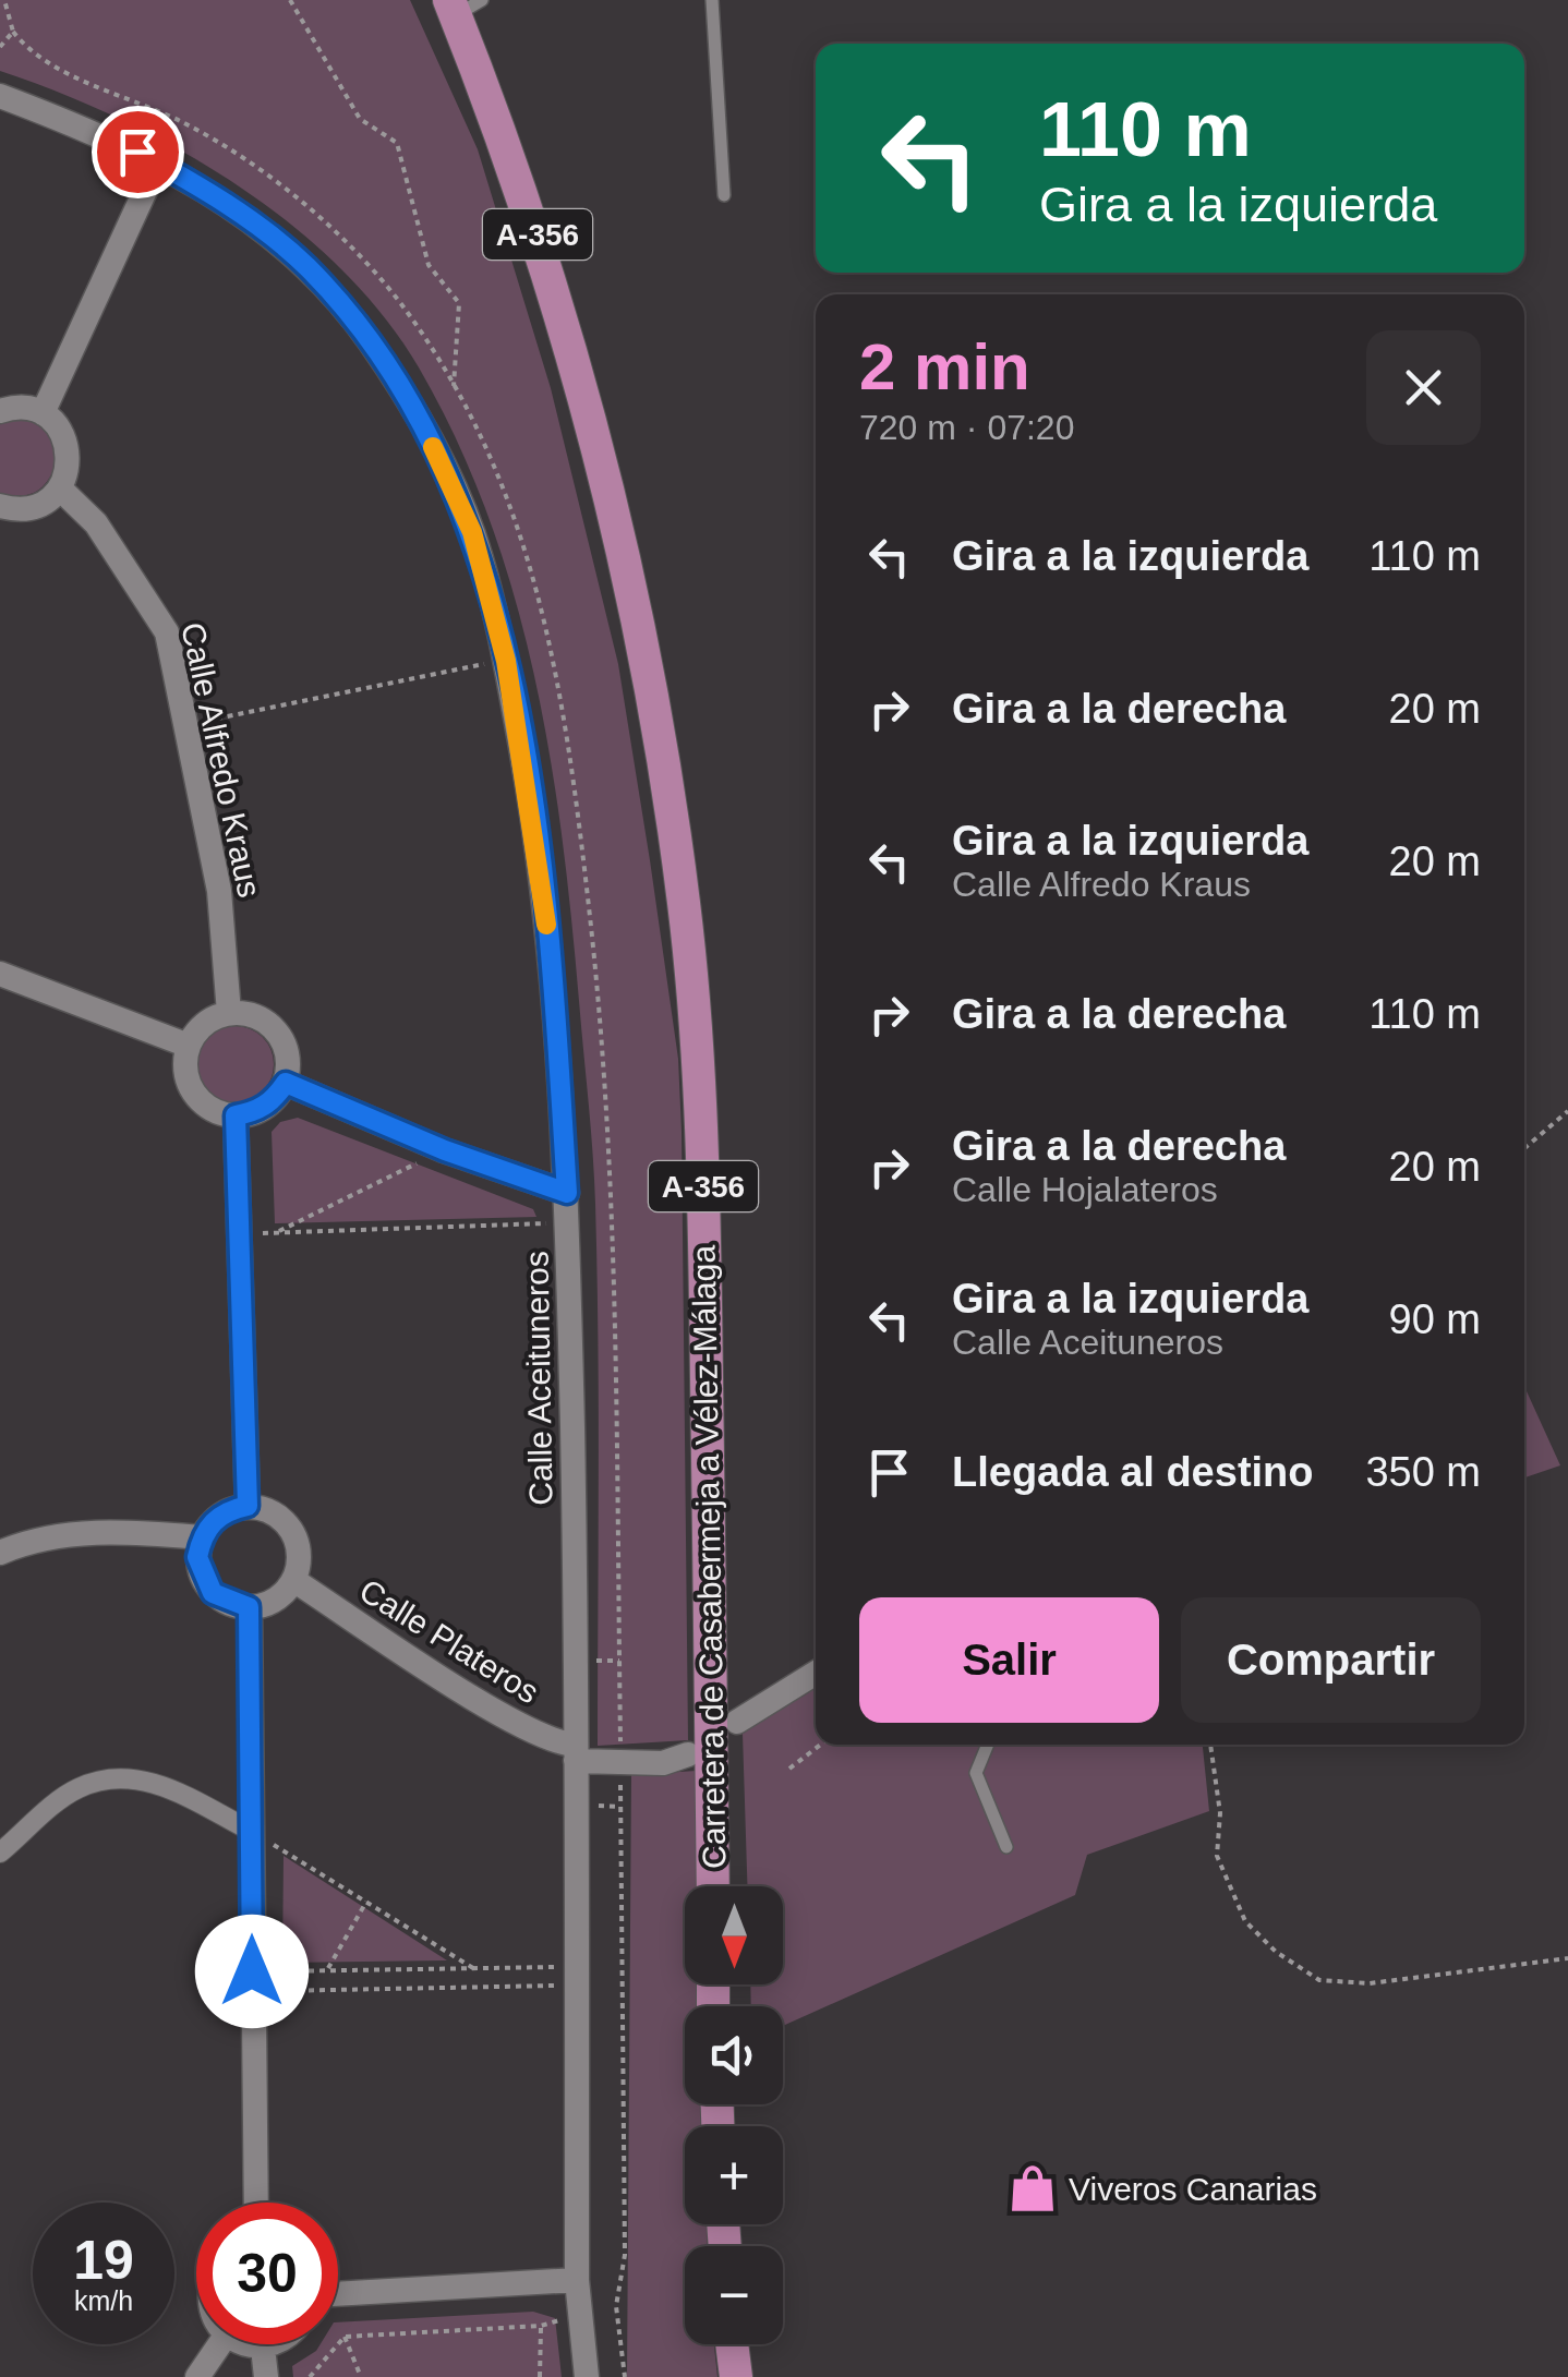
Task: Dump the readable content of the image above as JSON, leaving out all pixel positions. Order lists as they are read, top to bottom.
{
  "streets": {
    "main road": ["A-356", "Carretera de Casabermeja a Vélez-Málaga"],
    "street": ["Calle Alfredo Kraus", "Calle Aceituneros", "Calle Plateros"]
  },
  "crossings": [
    ["Calle Aceituneros", "Calle Plateros"]
  ],
  "places": {
    "shop": ["Viveros Canarias"]
  },
  "north": "bottom",
  "page": {
    "turn": ["110 m", "Gira a la izquierda"],
    "heading": ["2 min", "720 m · 07:20"],
    "list": [
      {
        "name": "Gira a la izquierda",
        "value": "110 m"
      },
      {
        "name": "Gira a la derecha",
        "value": "20 m"
      },
      {
        "name": "Gira a la izquierda",
        "note": "Calle Alfredo Kraus",
        "value": "20 m"
      },
      {
        "name": "Gira a la derecha",
        "value": "110 m"
      },
      {
        "name": "Gira a la derecha",
        "note": "Calle Hojalateros",
        "value": "20 m"
      },
      {
        "name": "Gira a la izquierda",
        "note": "Calle Aceituneros",
        "value": "90 m"
      },
      {
        "name": "Llegada al destino",
        "value": "350 m"
      }
    ],
    "buttons": ["Salir", "Compartir"],
    "map_buttons": ["+", "−"],
    "speed": "19 km/h",
    "limit": "30"
  }
}
